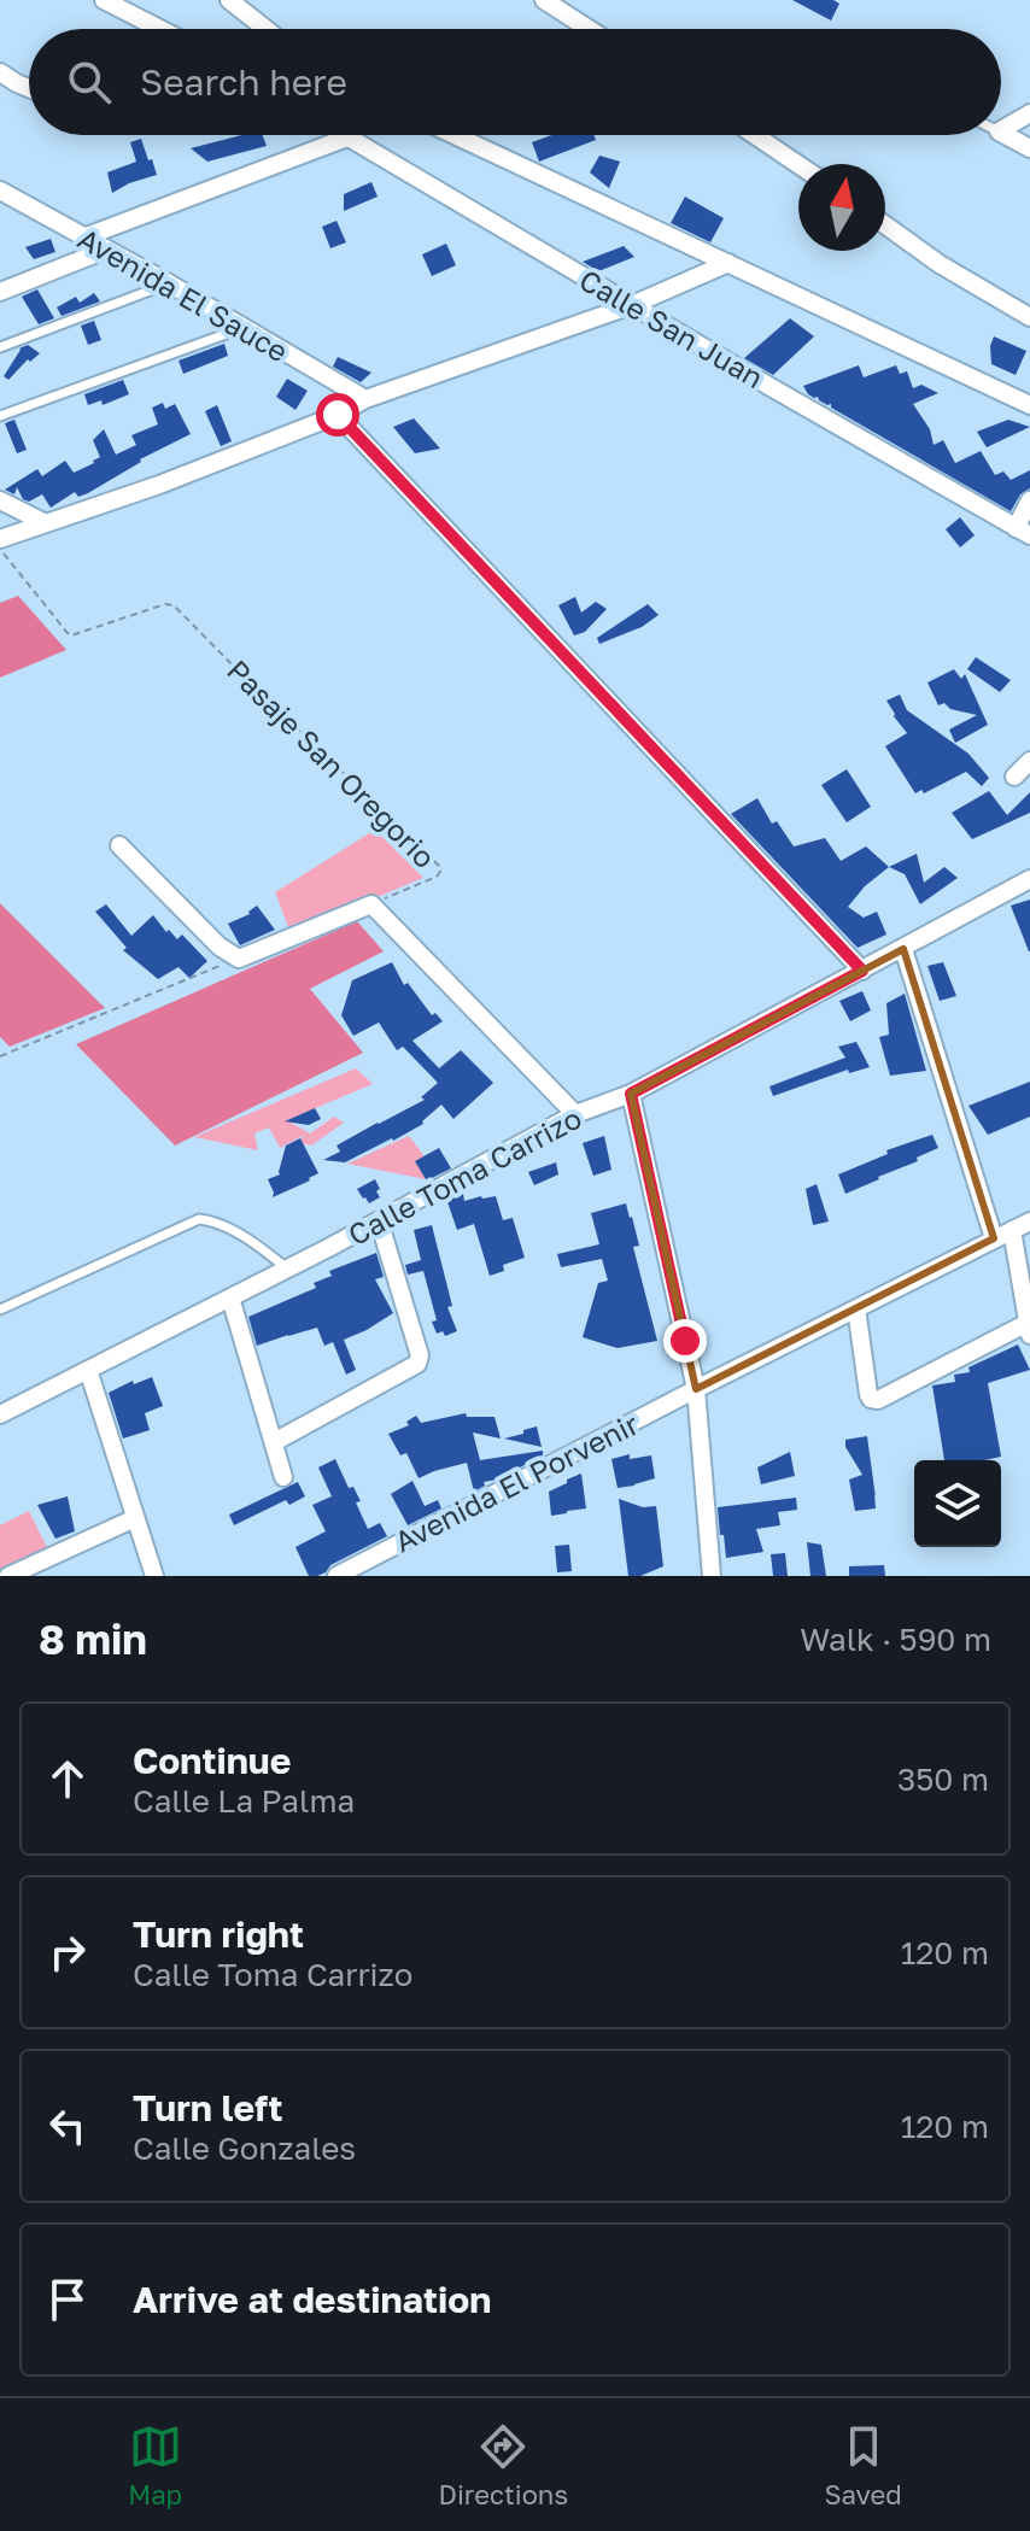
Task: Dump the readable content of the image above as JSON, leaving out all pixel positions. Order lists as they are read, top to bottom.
{
  "streets": {
    "street": [
      "Avenida El Sauce",
      "Calle San Juan",
      "Calle Toma Carrizo",
      "Avenida El Porvenir"
    ],
    "path": ["Pasaje San Oregorio"]
  },
  "north": "top",
  "page": {
    "search": "Search here",
    "heading": ["8 min", "Walk · 590 m"],
    "list": [
      ["Continue", "Calle La Palma", "350 m"],
      ["Turn right", "Calle Toma Carrizo", "120 m"],
      ["Turn left", "Calle Gonzales", "120 m"],
      "Arrive at destination"
    ],
    "nav": ["Map", "Directions", "Saved"]
  }
}
